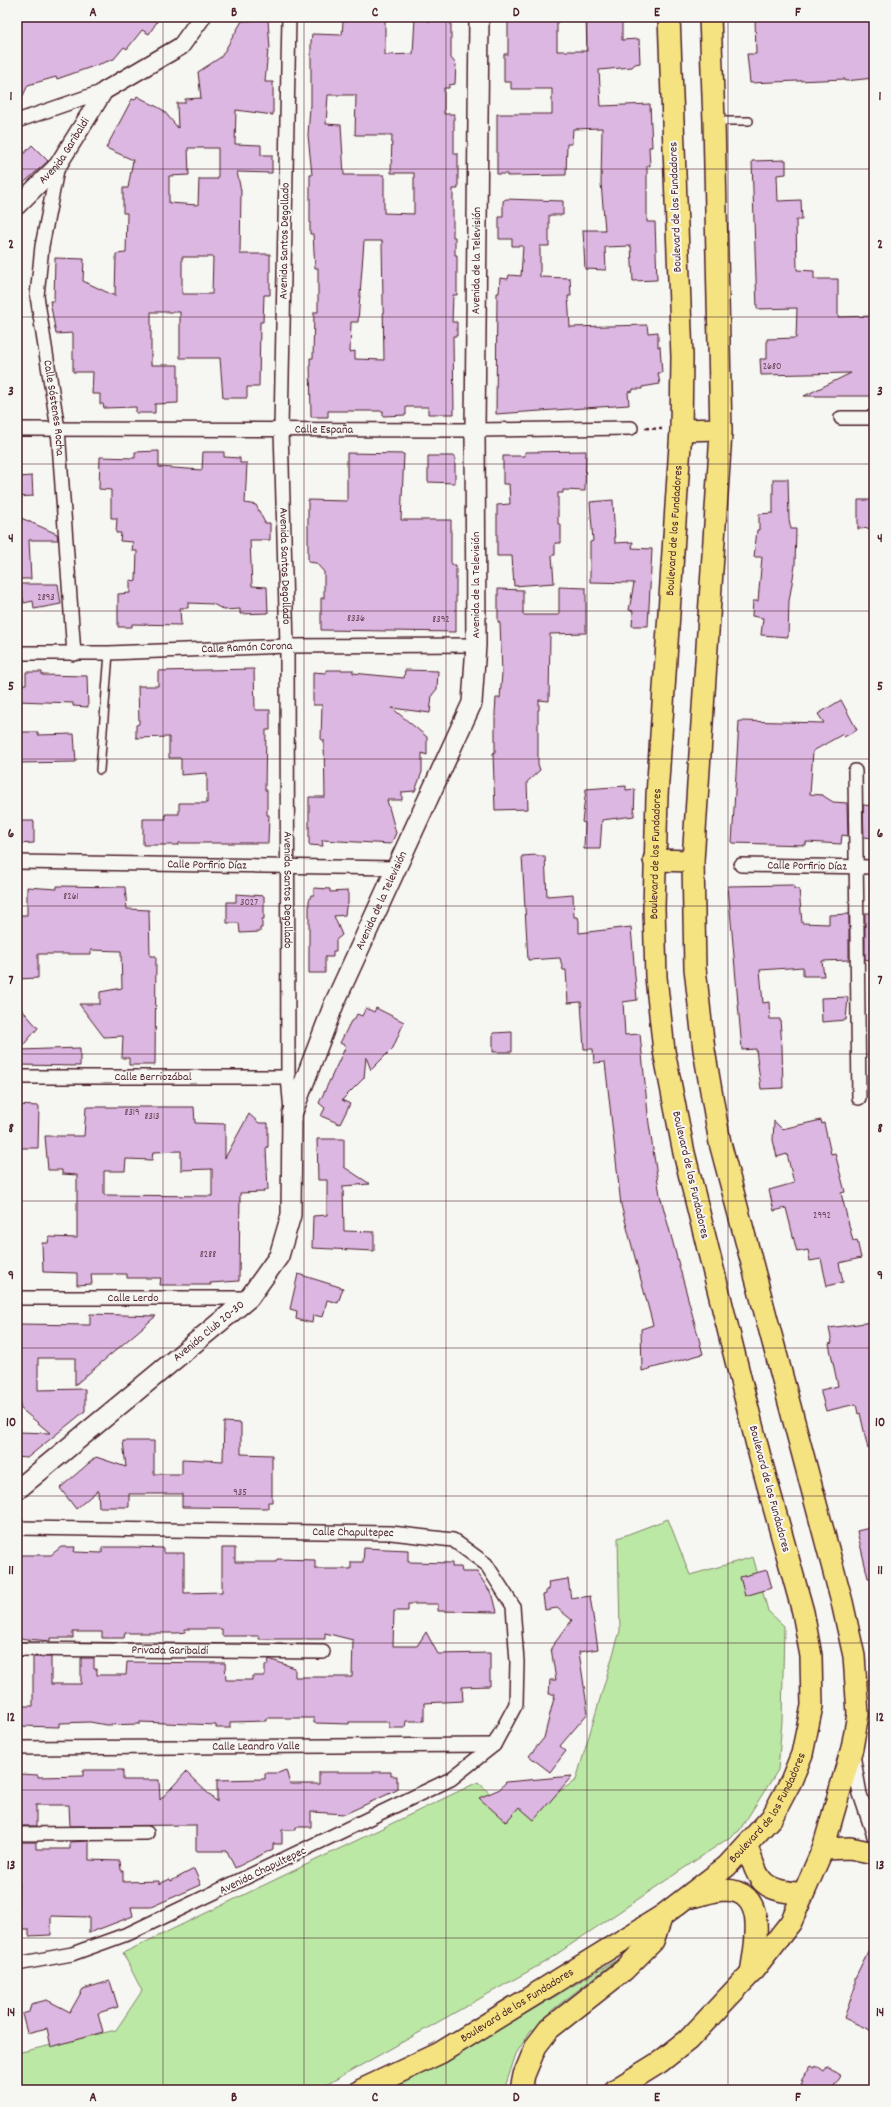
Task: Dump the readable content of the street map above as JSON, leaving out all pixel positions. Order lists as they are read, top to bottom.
{
  "streets": {
    "main road": ["Boulevard de los Fundadores", "Avenida de la Televisión", "Avenida Club 20-30"],
    "street": [
      "Avenida Garibaldi",
      "Avenida Santos Degollado",
      "Calle Sóstenes Rocha",
      "Calle España",
      "Calle Ramón Corona",
      "Calle Porfirio Díaz",
      "Calle Berriozábal",
      "Calle Lerdo",
      "Calle Chapultepec",
      "Privada Garibaldi",
      "Calle Leandro Valle",
      "Avenida Chapultepec"
    ]
  },
  "crossings": [
    ["Avenida Garibaldi", "Calle Sóstenes Rocha"],
    ["Avenida Santos Degollado", "Avenida de la Televisión"],
    ["Avenida Santos Degollado", "Calle España"],
    ["Avenida Santos Degollado", "Calle Ramón Corona"],
    ["Avenida Santos Degollado", "Calle Porfirio Díaz"],
    ["Avenida Santos Degollado", "Calle Berriozábal"],
    ["Avenida Santos Degollado", "Avenida Club 20-30"],
    ["Avenida de la Televisión", "Calle España"],
    ["Avenida de la Televisión", "Calle Ramón Corona"],
    ["Avenida de la Televisión", "Calle Porfirio Díaz"],
    ["Avenida de la Televisión", "Avenida Club 20-30"],
    ["Calle Sóstenes Rocha", "Calle España"],
    ["Calle Sóstenes Rocha", "Calle Ramón Corona"],
    ["Calle Lerdo", "Avenida Club 20-30"],
    ["Calle Chapultepec", "Calle Leandro Valle"],
    ["Calle Chapultepec", "Avenida Chapultepec"],
    ["Calle Leandro Valle", "Avenida Chapultepec"]
  ],
  "house_numbers": [
    "2680",
    "2893",
    "8336",
    "8392",
    "8261",
    "3027",
    "8319",
    "8313",
    "2992",
    "8288",
    "935"
  ],
  "grid": {
    "columns": [
      "A",
      "B",
      "C",
      "D",
      "E",
      "F"
    ],
    "rows": [
      "1",
      "2",
      "3",
      "4",
      "5",
      "6",
      "7",
      "8",
      "9",
      "10",
      "11",
      "12",
      "13",
      "14"
    ]
  }
}
